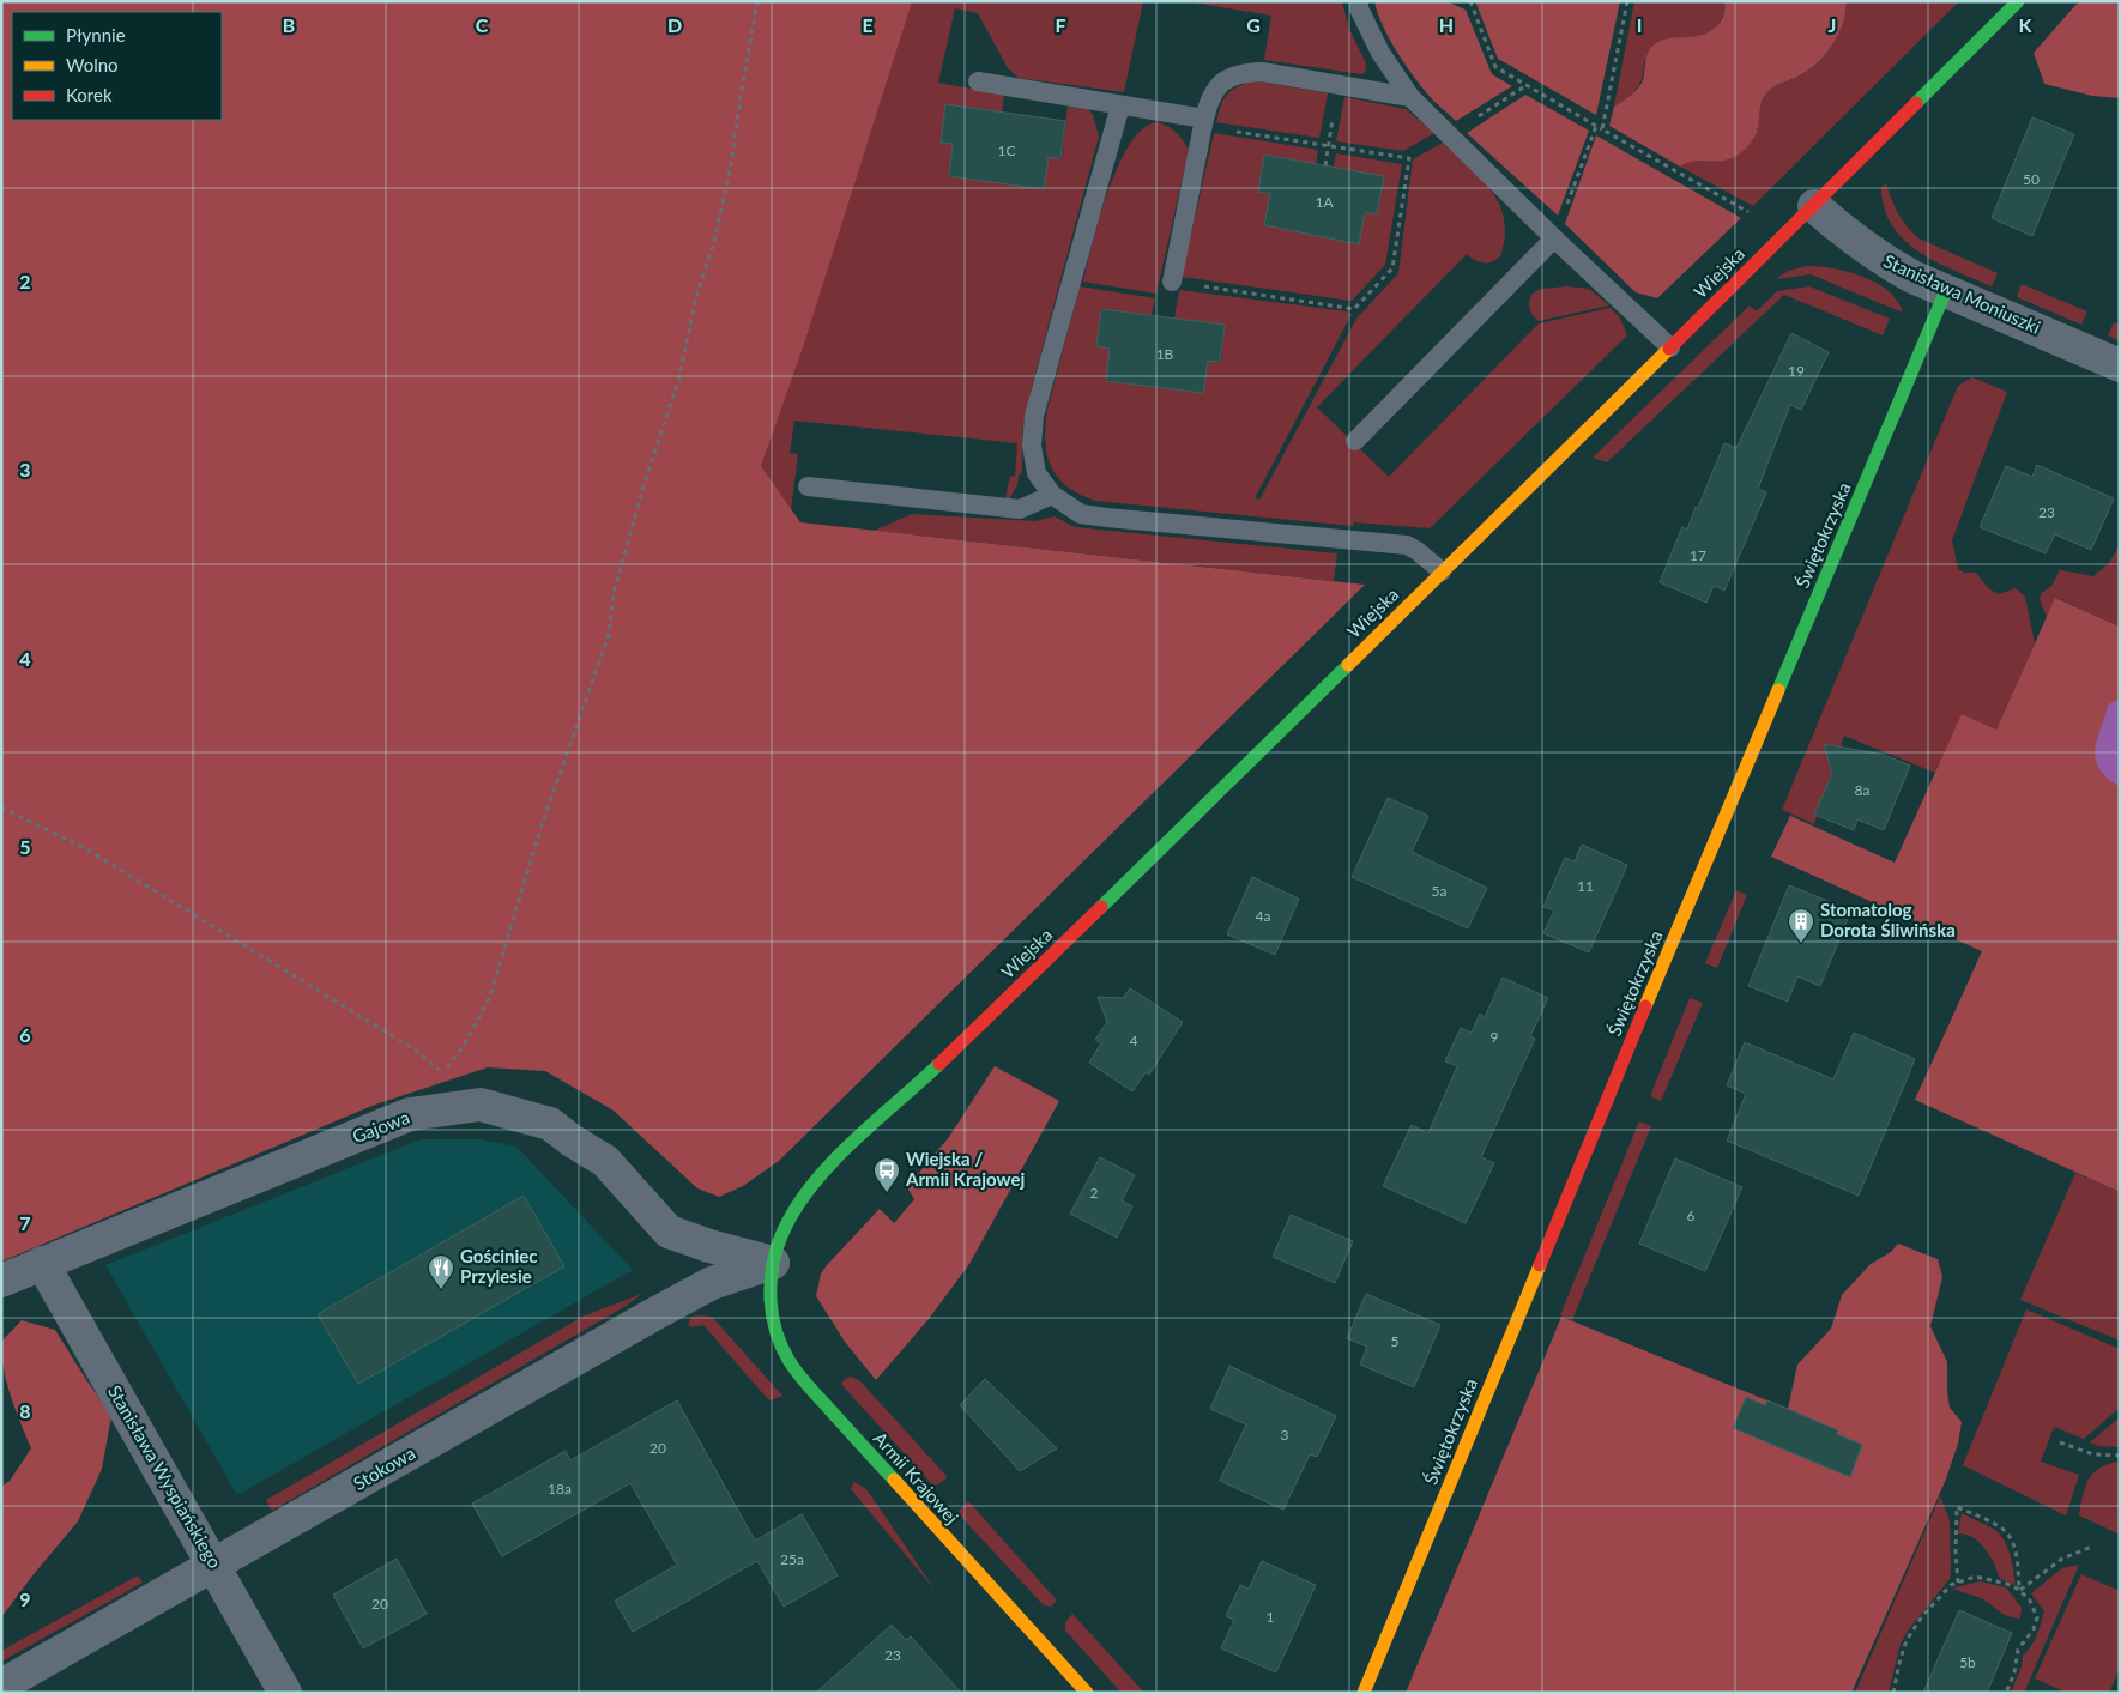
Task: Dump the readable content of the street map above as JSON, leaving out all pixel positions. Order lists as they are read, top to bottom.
{
  "streets": {
    "street": [
      "Wiejska",
      "Stanisława Moniuszki",
      "Świętokrzyska",
      "Gajowa",
      "Stokowa",
      "Stanisława Wyspiańskiego",
      "Armii Krajowej"
    ]
  },
  "crossings": [
    ["Wiejska", "Stanisława Moniuszki"],
    ["Wiejska", "Gajowa"],
    ["Wiejska", "Stokowa"],
    ["Wiejska", "Armii Krajowej"],
    ["Stanisława Moniuszki", "Świętokrzyska"],
    ["Gajowa", "Stokowa"],
    ["Gajowa", "Stanisława Wyspiańskiego"],
    ["Gajowa", "Armii Krajowej"],
    ["Stokowa", "Stanisława Wyspiańskiego"],
    ["Stokowa", "Armii Krajowej"]
  ],
  "places": {
    "building": ["Stomatolog Dorota Śliwińska"],
    "bus stop": ["Wiejska / Armii Krajowej"],
    "restaurant": ["Gościniec Przylesie"]
  },
  "house_numbers": [
    "1C",
    "50",
    "1A",
    "1B",
    "19",
    "23",
    "17",
    "8a",
    "11",
    "5a",
    "4a",
    "9",
    "4",
    "2",
    "6",
    "5",
    "3",
    "20",
    "18a",
    "25a",
    "20",
    "1",
    "23",
    "5b"
  ],
  "legend": ["Płynnie", "Wolno", "Korek"],
  "grid": {
    "columns": [
      "B",
      "C",
      "D",
      "E",
      "F",
      "G",
      "H",
      "I",
      "J",
      "K"
    ],
    "rows": [
      "2",
      "3",
      "4",
      "5",
      "6",
      "7",
      "8",
      "9"
    ]
  }
}
